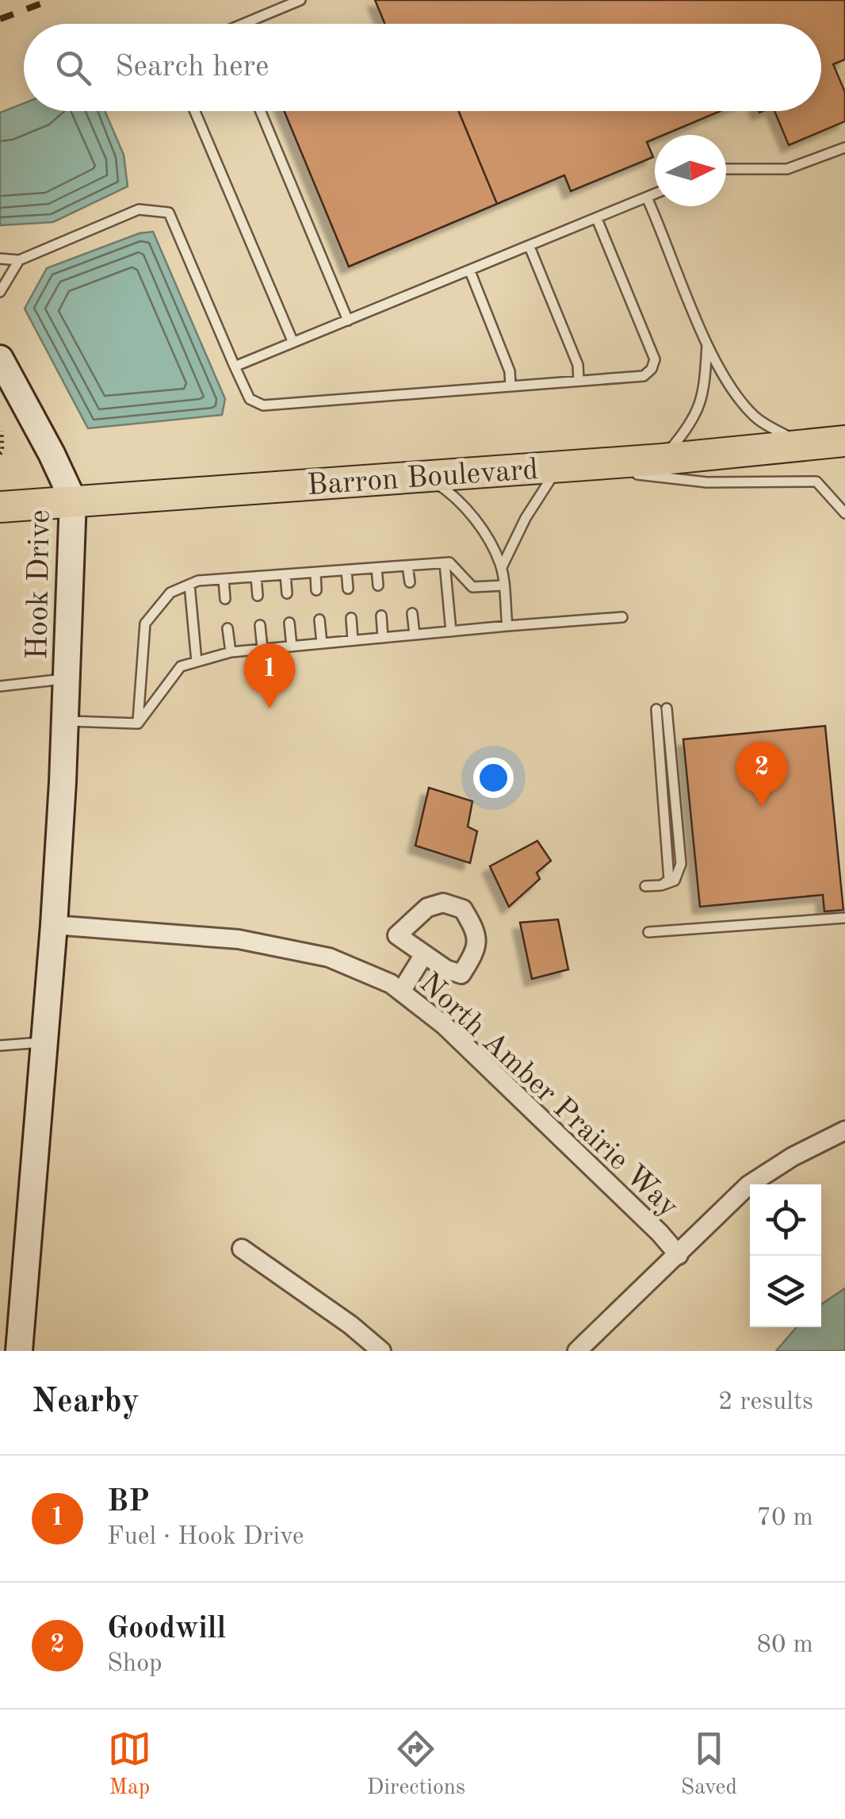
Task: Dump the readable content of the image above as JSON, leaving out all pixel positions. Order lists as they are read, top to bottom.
{
  "streets": {
    "main road": ["Barron Boulevard"],
    "street": ["Hook Drive", "North Amber Prairie Way"]
  },
  "crossings": [
    ["Barron Boulevard", "Hook Drive"],
    ["Hook Drive", "North Amber Prairie Way"]
  ],
  "north": "right",
  "page": {
    "search": "Search here",
    "pins": ["1", "2"],
    "heading": ["Nearby", "2 results"],
    "list": [
      {
        "mark": "1",
        "name": "BP",
        "note": "Fuel · Hook Drive",
        "value": "70 m"
      },
      {
        "mark": "2",
        "name": "Goodwill",
        "note": "Shop",
        "value": "80 m"
      }
    ],
    "nav": ["Map", "Directions", "Saved"]
  }
}
